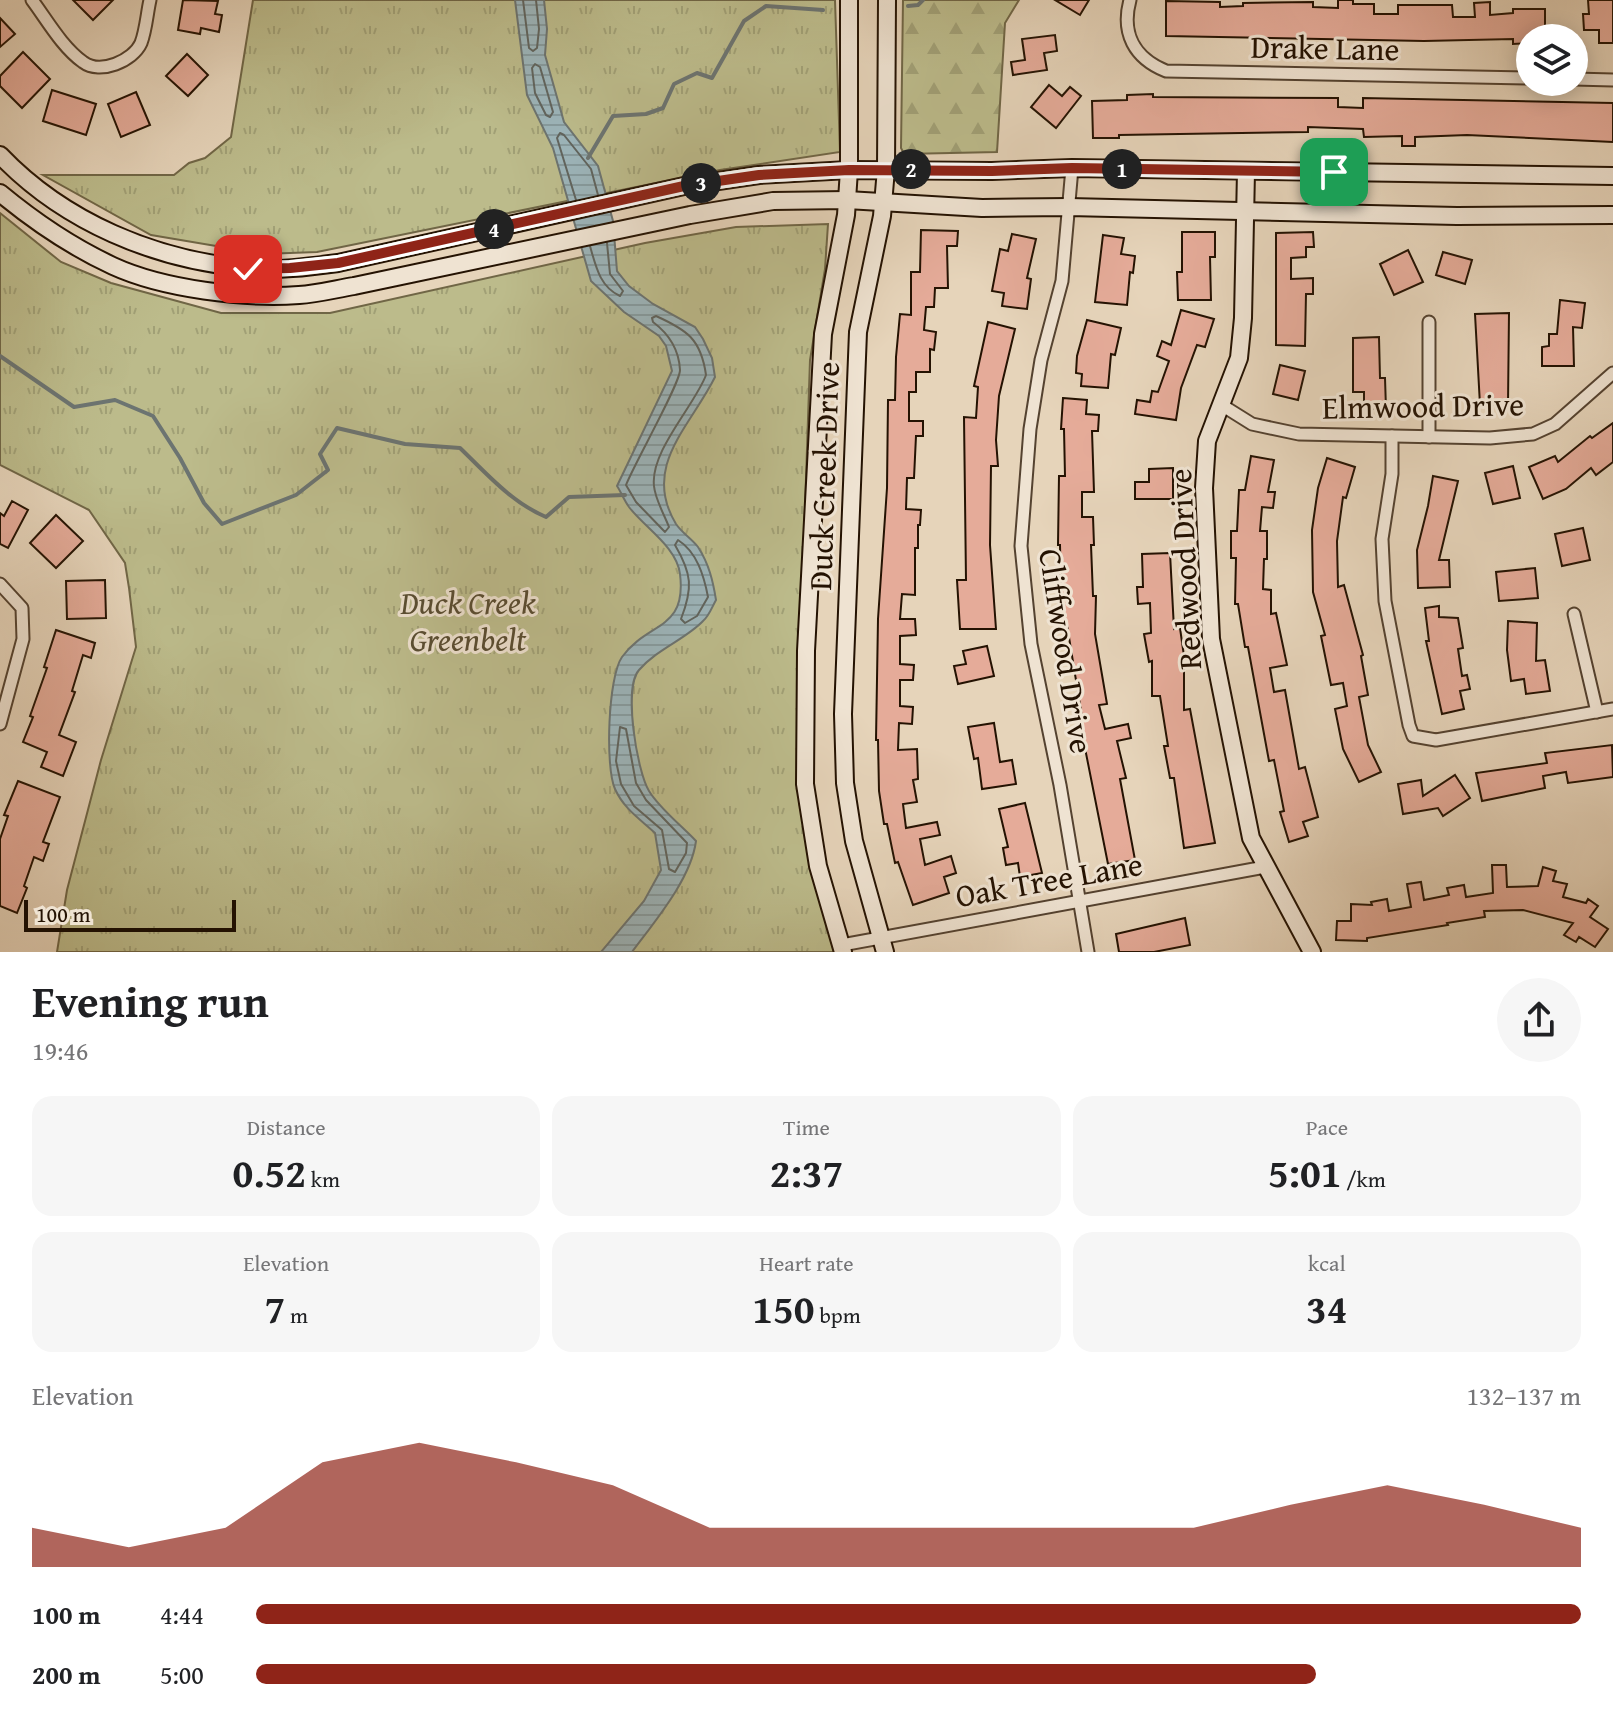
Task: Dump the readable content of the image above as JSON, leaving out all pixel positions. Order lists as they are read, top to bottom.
{
  "streets": {
    "main road": ["Duck Creek Drive", "Redwood Drive"],
    "street": [
      "Drake Lane",
      "Elmwood Drive",
      "Cliffwood Drive",
      "Oak Tree Lane"
    ]
  },
  "crossings": [
    ["Elmwood Drive", "Redwood Drive"],
    ["Duck Creek Drive", "Oak Tree Lane"],
    ["Redwood Drive", "Oak Tree Lane"],
    ["Cliffwood Drive", "Oak Tree Lane"]
  ],
  "parks": ["Duck Creek Greenbelt"],
  "scale_bar": "100 m",
  "page": {
    "pins": [
      "1",
      "2",
      "3",
      "4"
    ],
    "scale": "100 m",
    "heading": ["Evening run", "19:46"],
    "stats": [
      ["Distance", "0.52 km"],
      ["Time", "2:37"],
      ["Pace", "5:01 /km"],
      ["Elevation", "7 m"],
      ["Heart rate", "150 bpm"],
      ["kcal", "34"]
    ],
    "chart": ["Elevation", "132–137 m"],
    "list": [
      {
        "name": "100 m",
        "note": "4:44"
      },
      {
        "name": "200 m",
        "note": "5:00"
      }
    ]
  }
}
